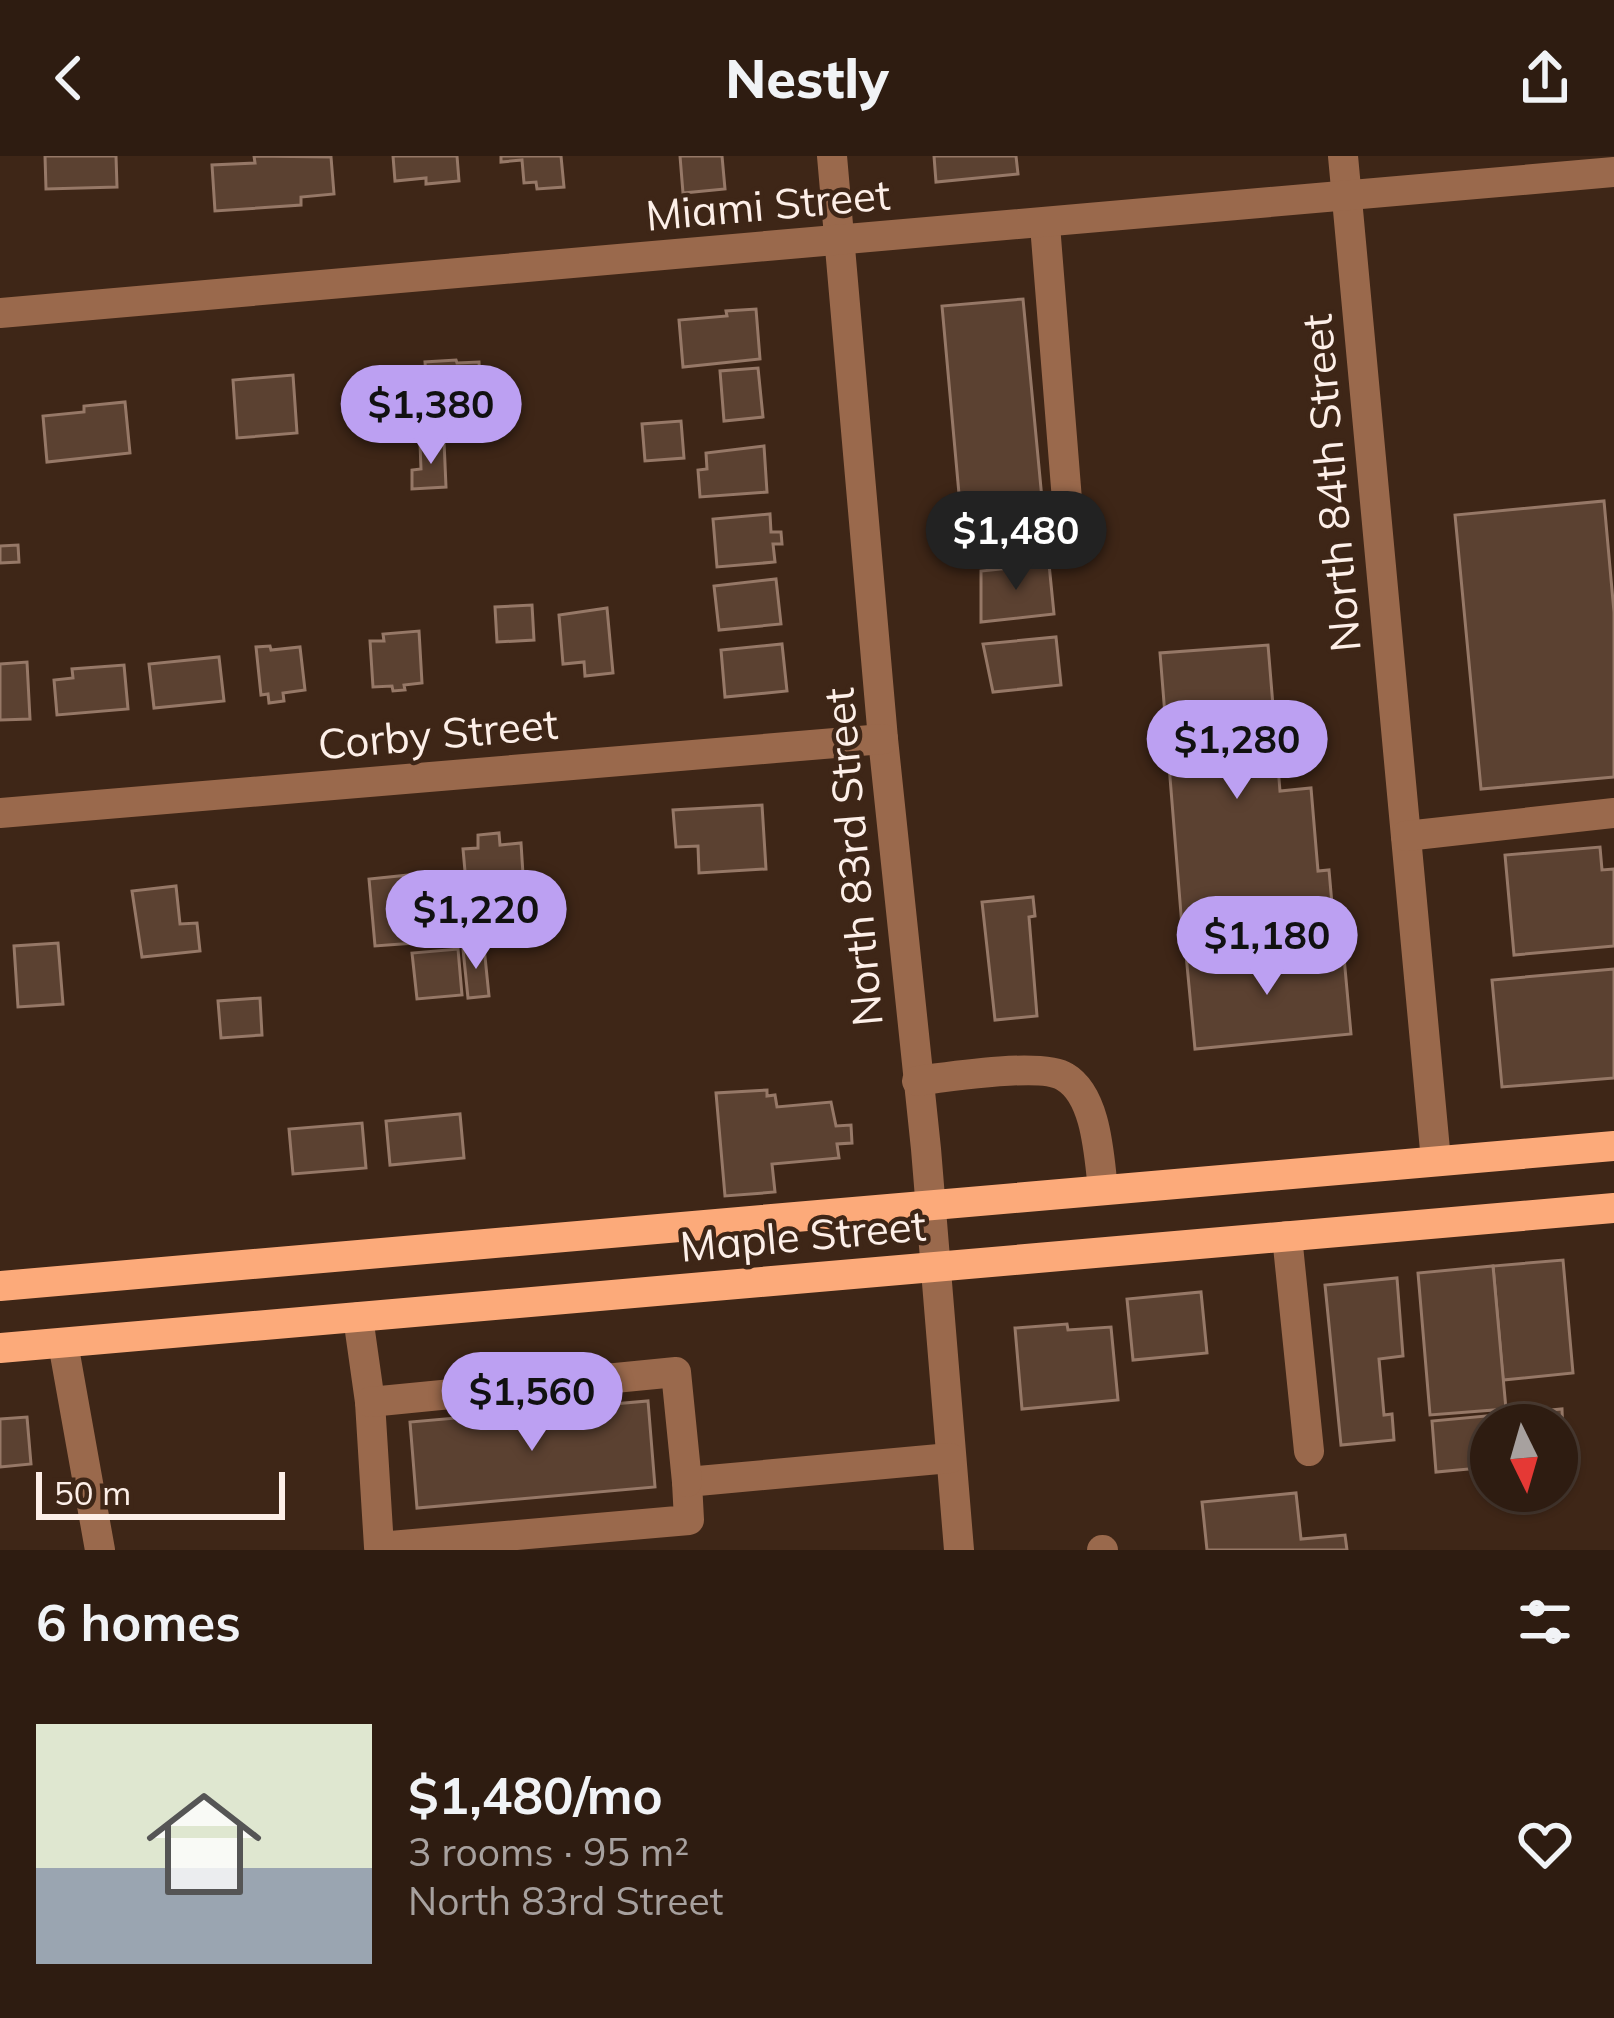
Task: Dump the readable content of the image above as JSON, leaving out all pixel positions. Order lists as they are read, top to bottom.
{
  "streets": {
    "main road": ["Maple Street"],
    "street": [
      "Miami Street",
      "North 84th Street",
      "Corby Street",
      "North 83rd Street"
    ]
  },
  "crossings": [
    ["Miami Street", "North 84th Street"],
    ["Miami Street", "North 83rd Street"],
    ["North 84th Street", "Maple Street"],
    ["Corby Street", "North 83rd Street"],
    ["North 83rd Street", "Maple Street"]
  ],
  "scale_bar": "50 m",
  "north": "bottom",
  "page": {
    "header": "Nestly",
    "price": [
      "$1,380",
      "$1,480",
      "$1,280",
      "$1,220",
      "$1,180",
      "$1,560"
    ],
    "scale": "50 m",
    "heading": "6 homes",
    "list": [
      {
        "name": "$1,480/mo",
        "note": "3 rooms · 95 m² · North 83rd Street"
      }
    ]
  }
}
